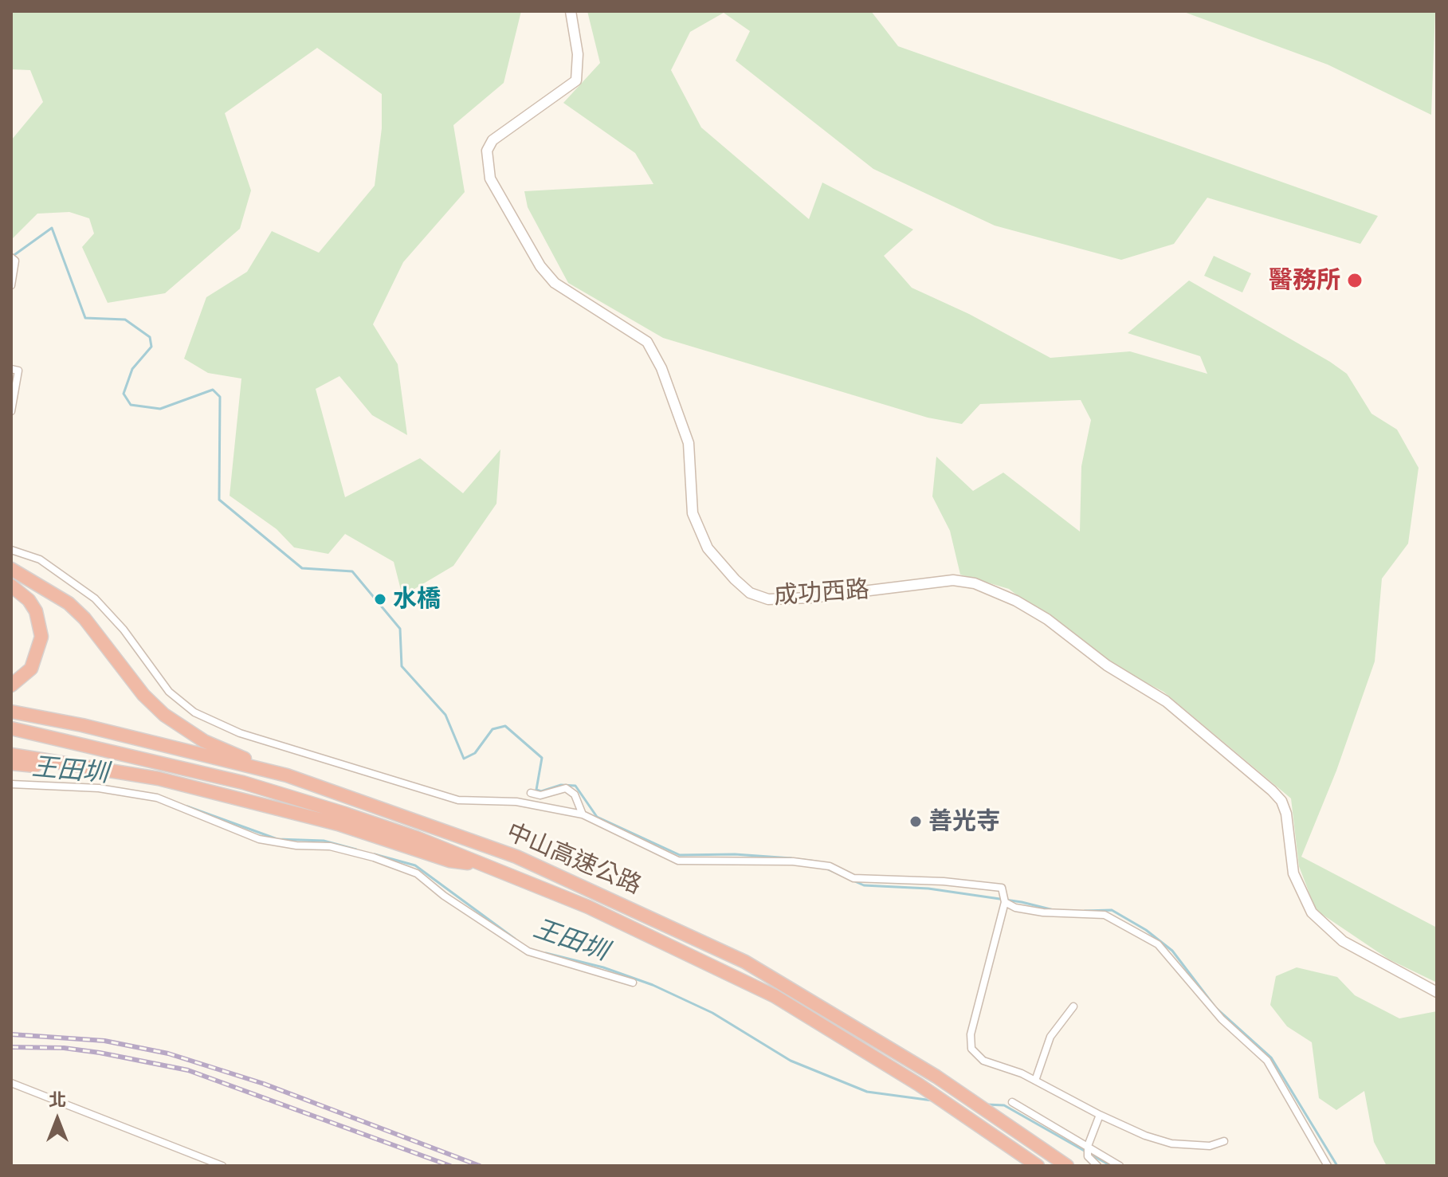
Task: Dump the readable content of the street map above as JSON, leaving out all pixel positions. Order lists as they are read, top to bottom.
{
  "streets": {
    "highway": ["中山高速公路"],
    "street": ["成功西路"]
  },
  "water": ["王田圳"],
  "places": ["醫務所", "水橋", "善光寺"],
  "north": "top"
}
